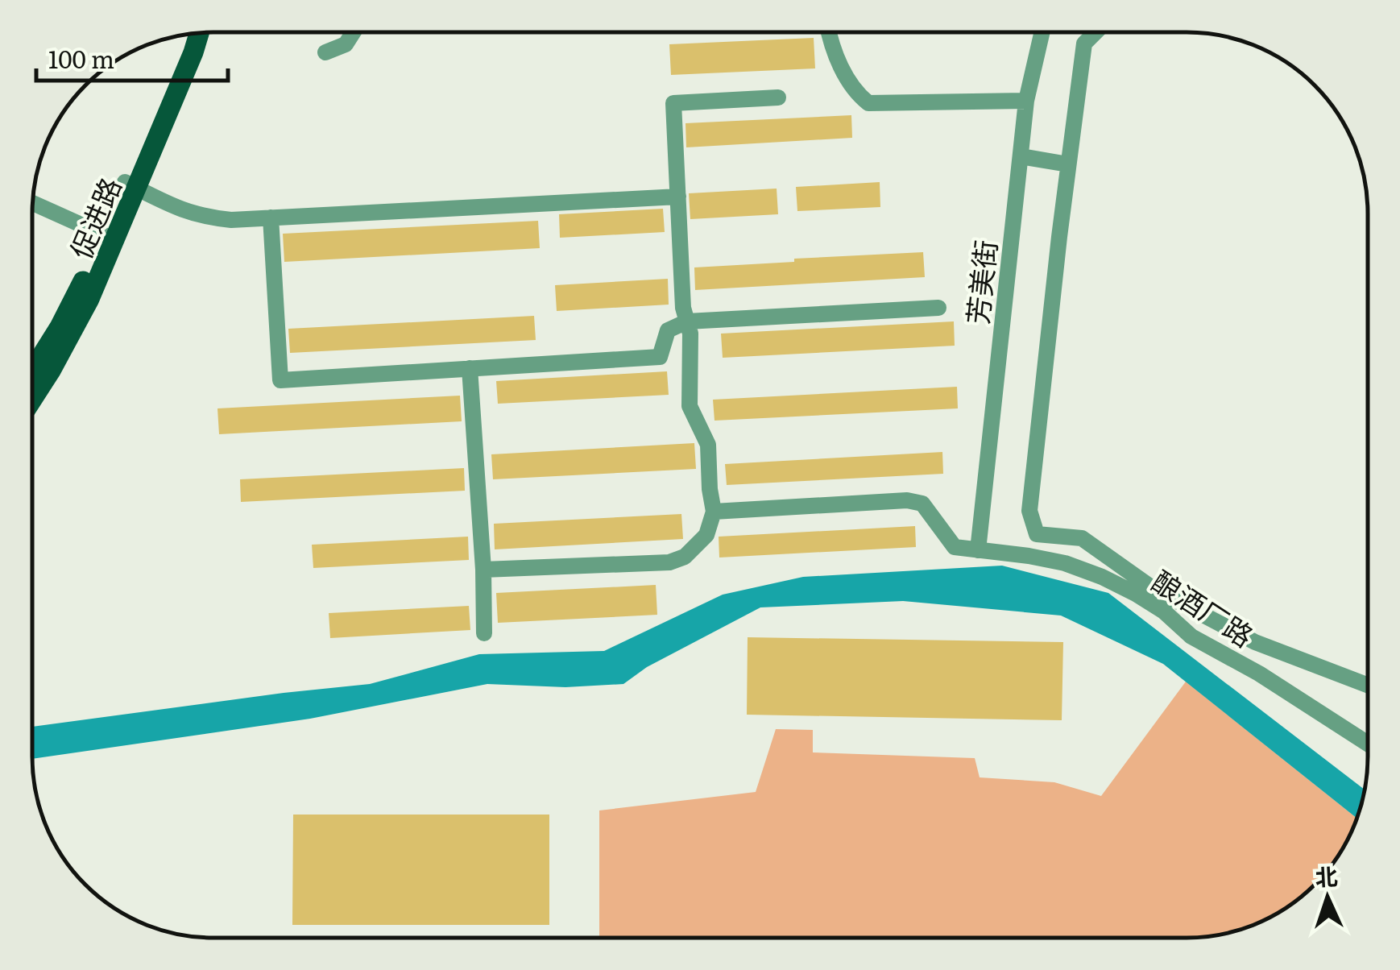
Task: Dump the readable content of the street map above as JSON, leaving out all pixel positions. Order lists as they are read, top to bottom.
{
  "streets": {
    "main road": ["促进路"],
    "street": ["芳美街", "酿酒厂路"]
  },
  "crossings": [
    ["芳美街", "酿酒厂路"]
  ],
  "scale_bar": "100 m",
  "north": "top"
}
